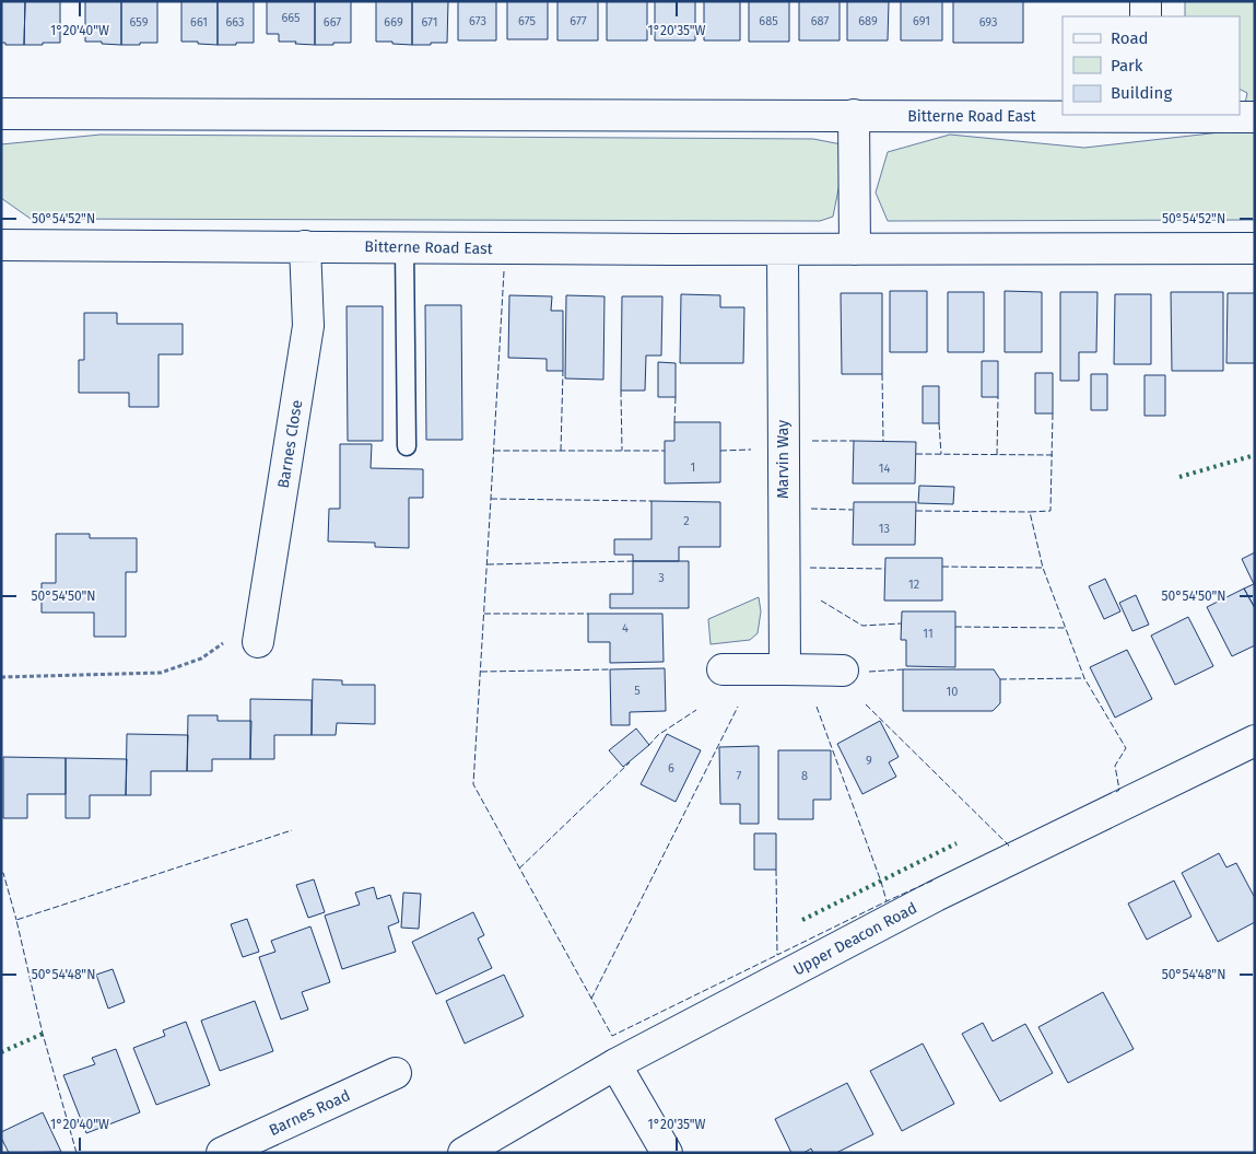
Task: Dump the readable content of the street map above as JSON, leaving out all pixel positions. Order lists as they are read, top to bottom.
{
  "streets": {
    "street": [
      "Bitterne Road East",
      "Barnes Close",
      "Marvin Way",
      "Upper Deacon Road",
      "Barnes Road"
    ]
  },
  "crossings": [
    ["Bitterne Road East", "Barnes Close"],
    ["Bitterne Road East", "Marvin Way"]
  ],
  "house_numbers": [
    "665",
    "673",
    "675",
    "677",
    "685",
    "687",
    "689",
    "691",
    "659",
    "661",
    "663",
    "667",
    "669",
    "671",
    "693",
    "1",
    "14",
    "2",
    "13",
    "3",
    "12",
    "4",
    "11",
    "5",
    "10",
    "9",
    "6",
    "7",
    "8"
  ],
  "legend": ["Road", "Park", "Building"],
  "coordinates": [
    "1°20'40\"W",
    "1°20'35\"W",
    "50°54'52\"N",
    "50°54'50\"N",
    "50°54'48\"N"
  ]
}
